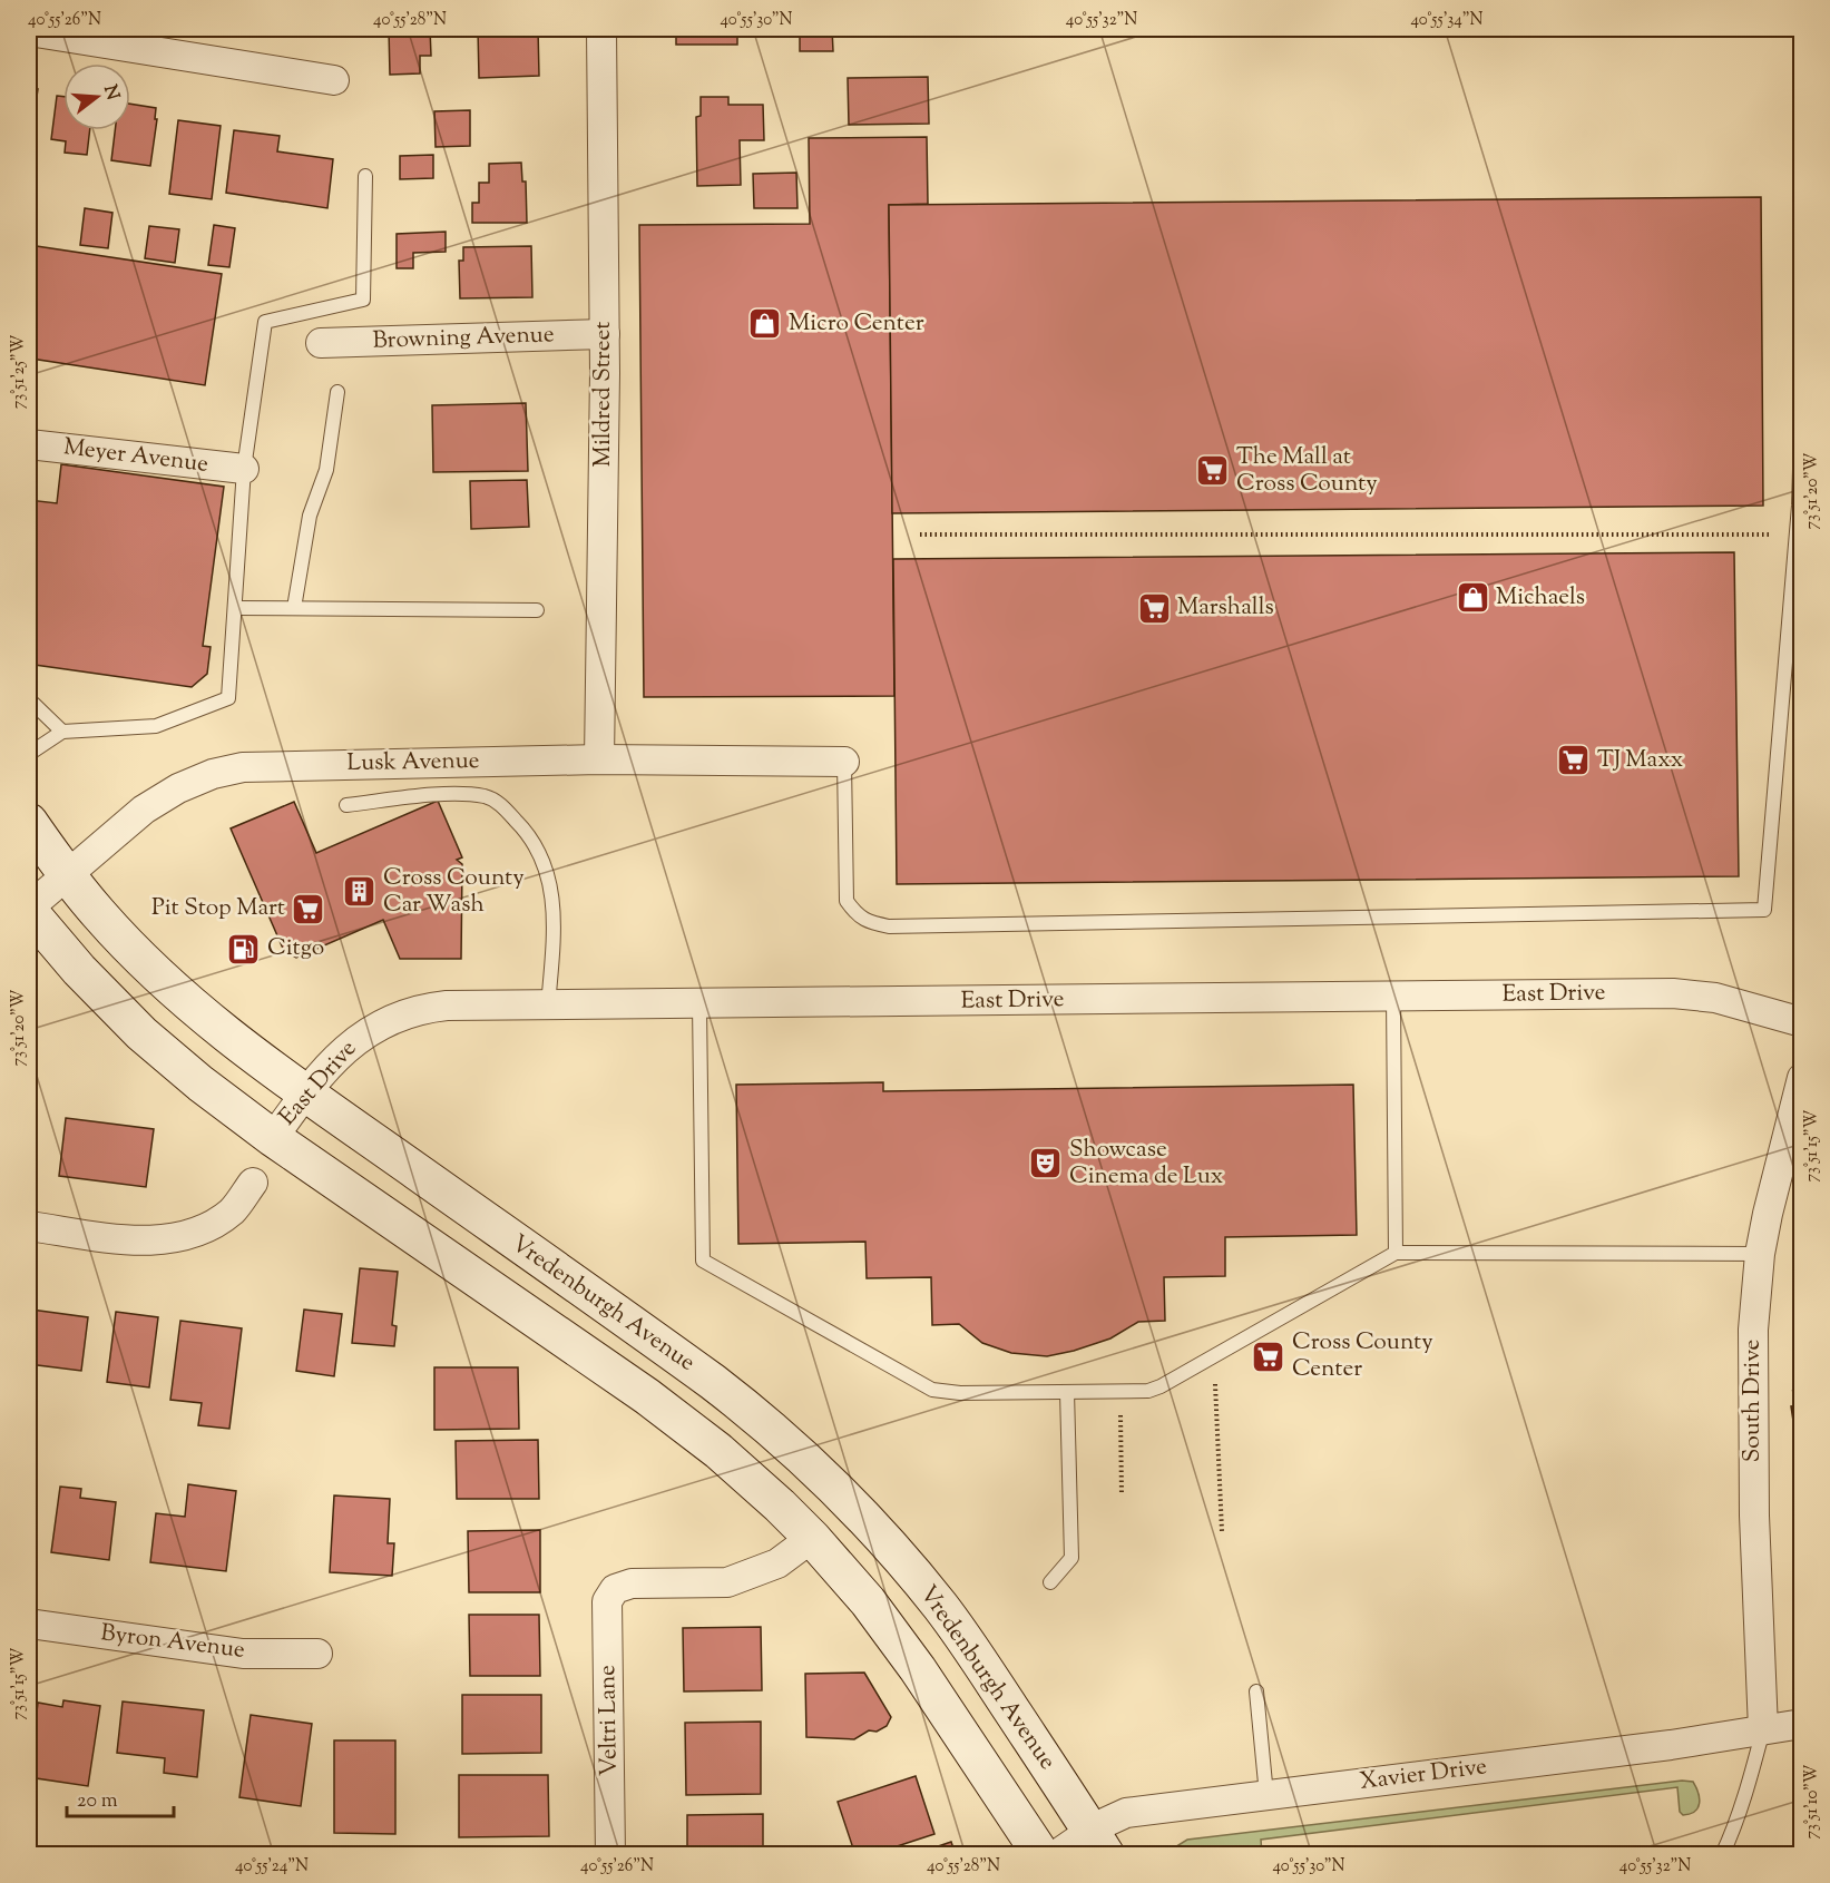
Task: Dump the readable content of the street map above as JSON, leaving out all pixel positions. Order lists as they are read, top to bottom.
{
  "streets": {
    "street": [
      "Browning Avenue",
      "Mildred Street",
      "Meyer Avenue",
      "Lusk Avenue",
      "East Drive",
      "Vredenburgh Avenue",
      "South Drive",
      "Byron Avenue",
      "Veltri Lane",
      "Xavier Drive"
    ]
  },
  "crossings": [
    ["Browning Avenue", "Mildred Street"],
    ["Mildred Street", "Lusk Avenue"],
    ["Lusk Avenue", "Vredenburgh Avenue"],
    ["East Drive", "Vredenburgh Avenue"],
    ["Vredenburgh Avenue", "Xavier Drive"],
    ["South Drive", "Xavier Drive"]
  ],
  "places": {
    "shop": ["Micro Center", "Michaels"],
    "supermarket": [
      "The Mall at Cross County",
      "Marshalls",
      "TJ Maxx",
      "Pit Stop Mart",
      "Cross County Center"
    ],
    "building": ["Cross County Car Wash"],
    "fuel station": ["Citgo"],
    "theatre": ["Showcase Cinema de Lux"]
  },
  "scale_bar": "20 m",
  "north": "right",
  "coordinates": [
    "40°55'26\"N",
    "40°55'28\"N",
    "40°55'30\"N",
    "40°55'32\"N",
    "40°55'34\"N",
    "73°51'25\"W",
    "73°51'20\"W",
    "73°51'15\"W",
    "73°51'10\"W",
    "40°55'24\"N"
  ]
}
